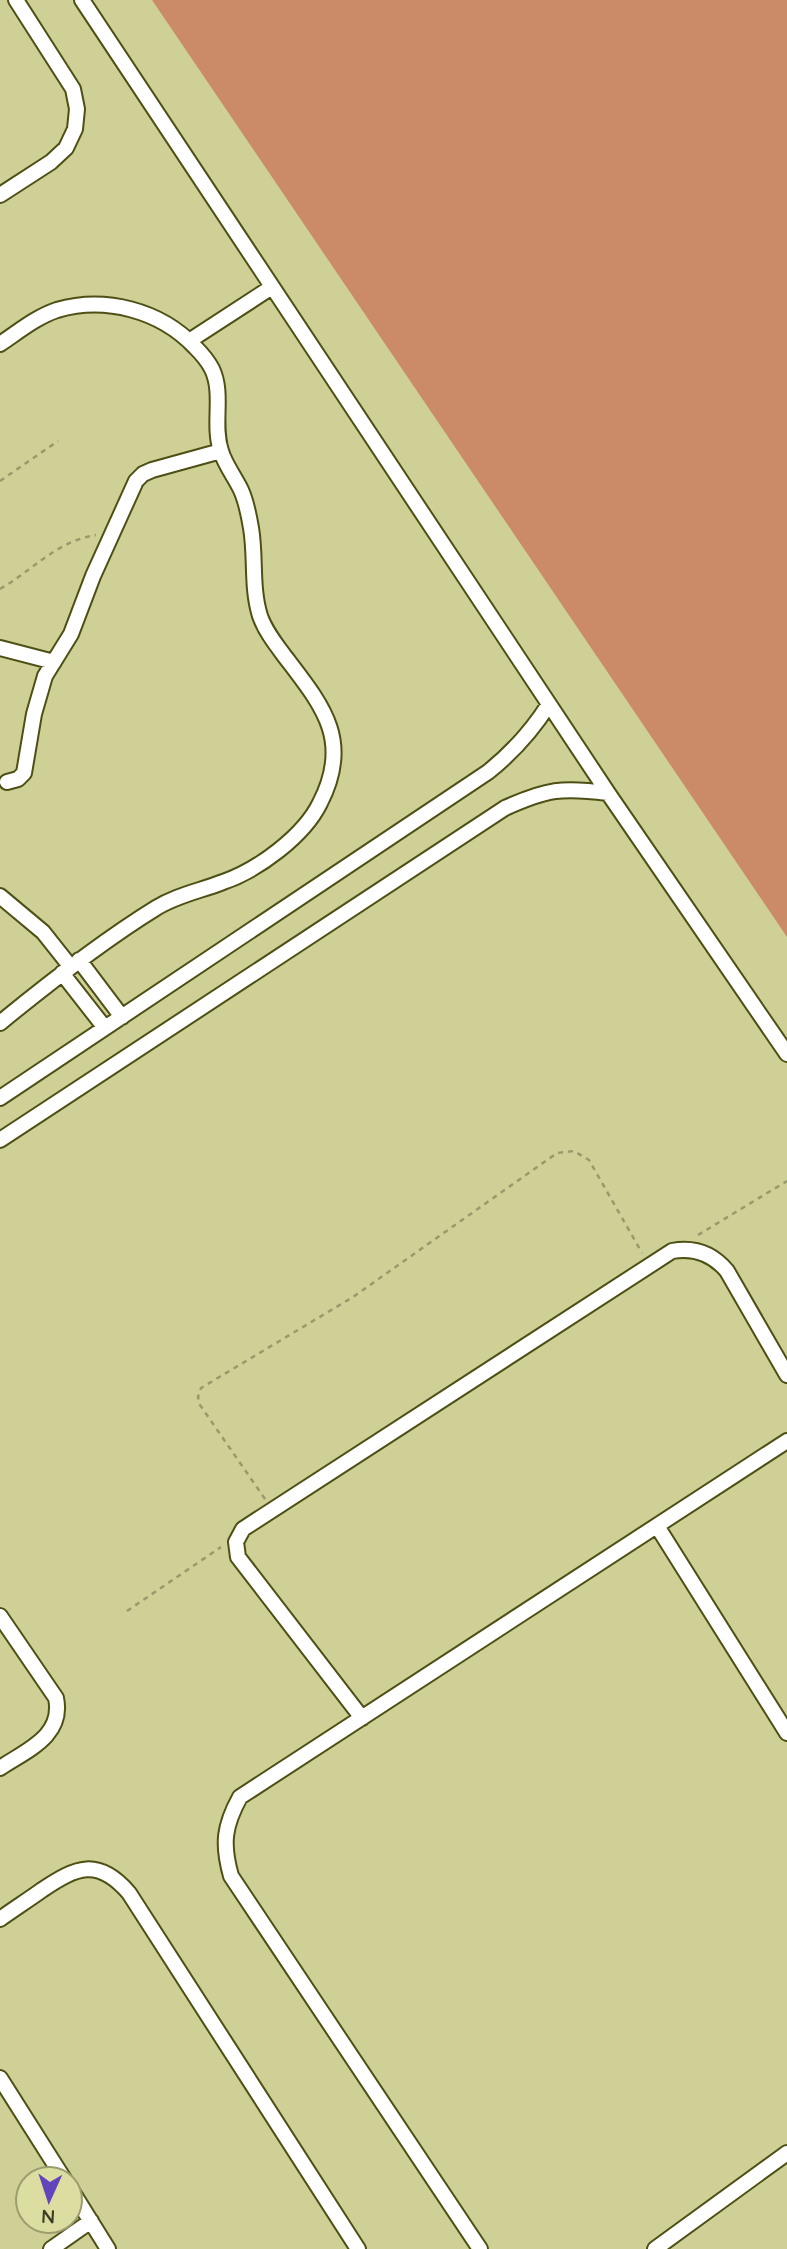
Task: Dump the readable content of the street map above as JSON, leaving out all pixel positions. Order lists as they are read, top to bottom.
{
  "north": "bottom"
}
